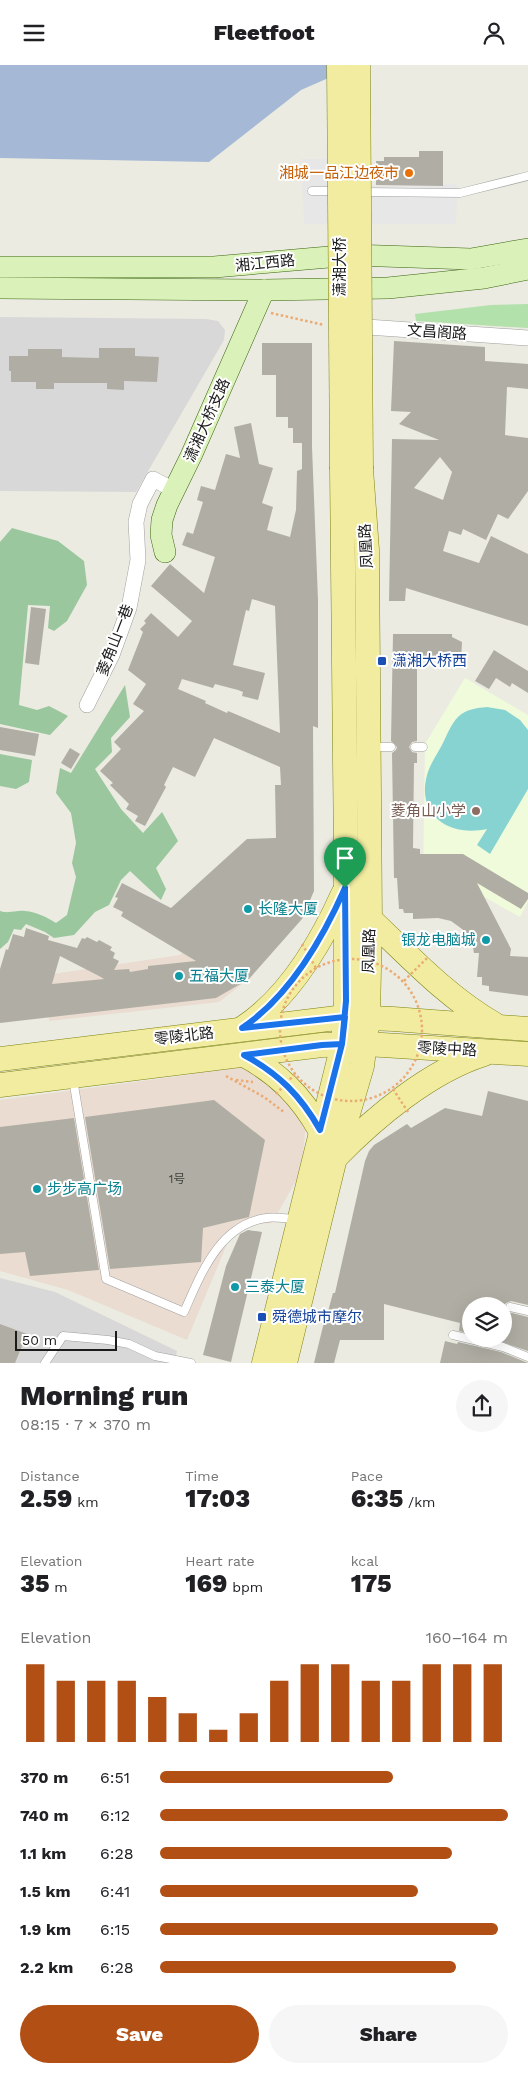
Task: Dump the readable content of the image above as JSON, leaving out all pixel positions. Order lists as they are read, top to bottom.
{
  "streets": {
    "main road": [
      "湘江西路",
      "潇湘大桥",
      "潇湘大桥支路",
      "凤凰路",
      "零陵北路",
      "零陵中路"
    ],
    "street": ["文昌阁路", "菱角山一巷"]
  },
  "crossings": [
    ["湘江西路", "潇湘大桥支路"],
    ["潇湘大桥", "凤凰路"],
    ["潇湘大桥支路", "菱角山一巷"],
    ["凤凰路", "零陵北路"],
    ["凤凰路", "零陵中路"],
    ["零陵北路", "零陵中路"]
  ],
  "places": {
    "other": [
      "湘城一品江边夜市",
      "菱角山小学",
      "长隆大厦",
      "银龙电脑城",
      "五福大厦",
      "步步高广场",
      "三泰大厦"
    ],
    "transit": ["潇湘大桥西", "舜德城市摩尔"]
  },
  "house_numbers": ["1号"],
  "scale_bar": "50 m",
  "page": {
    "header": "Fleetfoot",
    "scale": "50 m",
    "heading": ["Morning run", "08:15 · 7 × 370 m"],
    "stats": [
      ["Distance", "2.59 km"],
      ["Time", "17:03"],
      ["Pace", "6:35 /km"],
      ["Elevation", "35 m"],
      ["Heart rate", "169 bpm"],
      ["kcal", "175"]
    ],
    "chart": ["Elevation", "160–164 m"],
    "list": [
      {
        "name": "370 m",
        "note": "6:51"
      },
      {
        "name": "740 m",
        "note": "6:12"
      },
      {
        "name": "1.1 km",
        "note": "6:28"
      },
      {
        "name": "1.5 km",
        "note": "6:41"
      },
      {
        "name": "1.9 km",
        "note": "6:15"
      },
      {
        "name": "2.2 km",
        "note": "6:28"
      }
    ],
    "buttons": ["Save", "Share"]
  }
}
